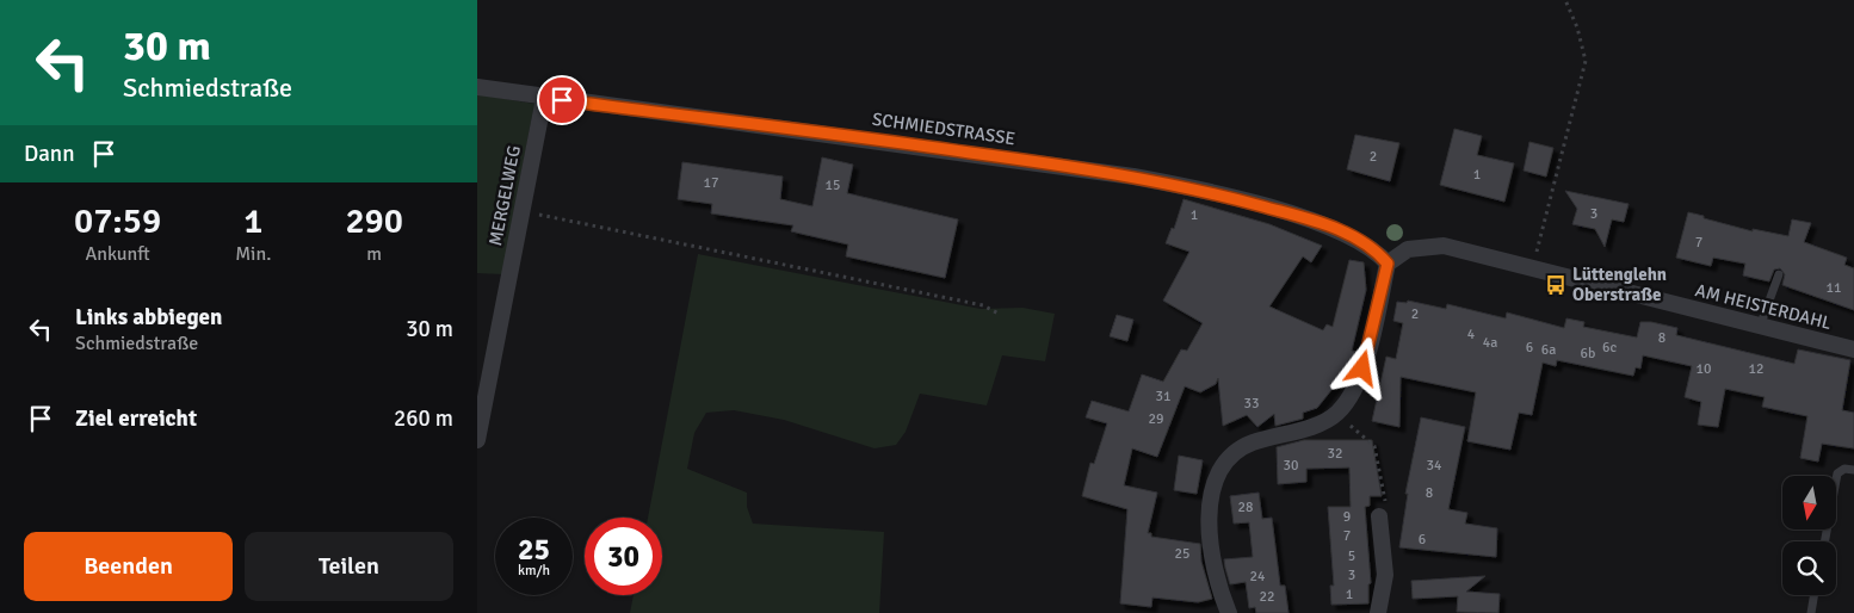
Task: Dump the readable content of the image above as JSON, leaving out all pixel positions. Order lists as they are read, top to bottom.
{
  "streets": {
    "street": ["SCHMIEDSTRASSE", "MERGELWEG", "AM HEISTERDAHL"]
  },
  "crossings": [
    ["SCHMIEDSTRASSE", "MERGELWEG"],
    ["SCHMIEDSTRASSE", "AM HEISTERDAHL"]
  ],
  "places": {
    "bus stop": ["Lüttenglehn Oberstraße"]
  },
  "house_numbers": [
    "2",
    "1",
    "17",
    "15",
    "3",
    "1",
    "7",
    "11",
    "2",
    "4",
    "8",
    "4a",
    "6",
    "6c",
    "6a",
    "6b",
    "10",
    "12",
    "31",
    "33",
    "29",
    "32",
    "30",
    "34",
    "8",
    "28",
    "9",
    "7",
    "6",
    "25",
    "5",
    "3",
    "24",
    "1",
    "22"
  ],
  "north": "bottom",
  "page": {
    "turn": ["30 m", "Schmiedstraße"],
    "then": "Dann",
    "eta": [
      "07:59",
      "Ankunft",
      "1",
      "Min.",
      "290",
      "m"
    ],
    "list": [
      {
        "name": "Links abbiegen",
        "note": "Schmiedstraße",
        "value": "30 m"
      },
      {
        "name": "Ziel erreicht",
        "value": "260 m"
      }
    ],
    "speed": "25 km/h",
    "limit": "30",
    "buttons": ["Beenden", "Teilen"]
  }
}
